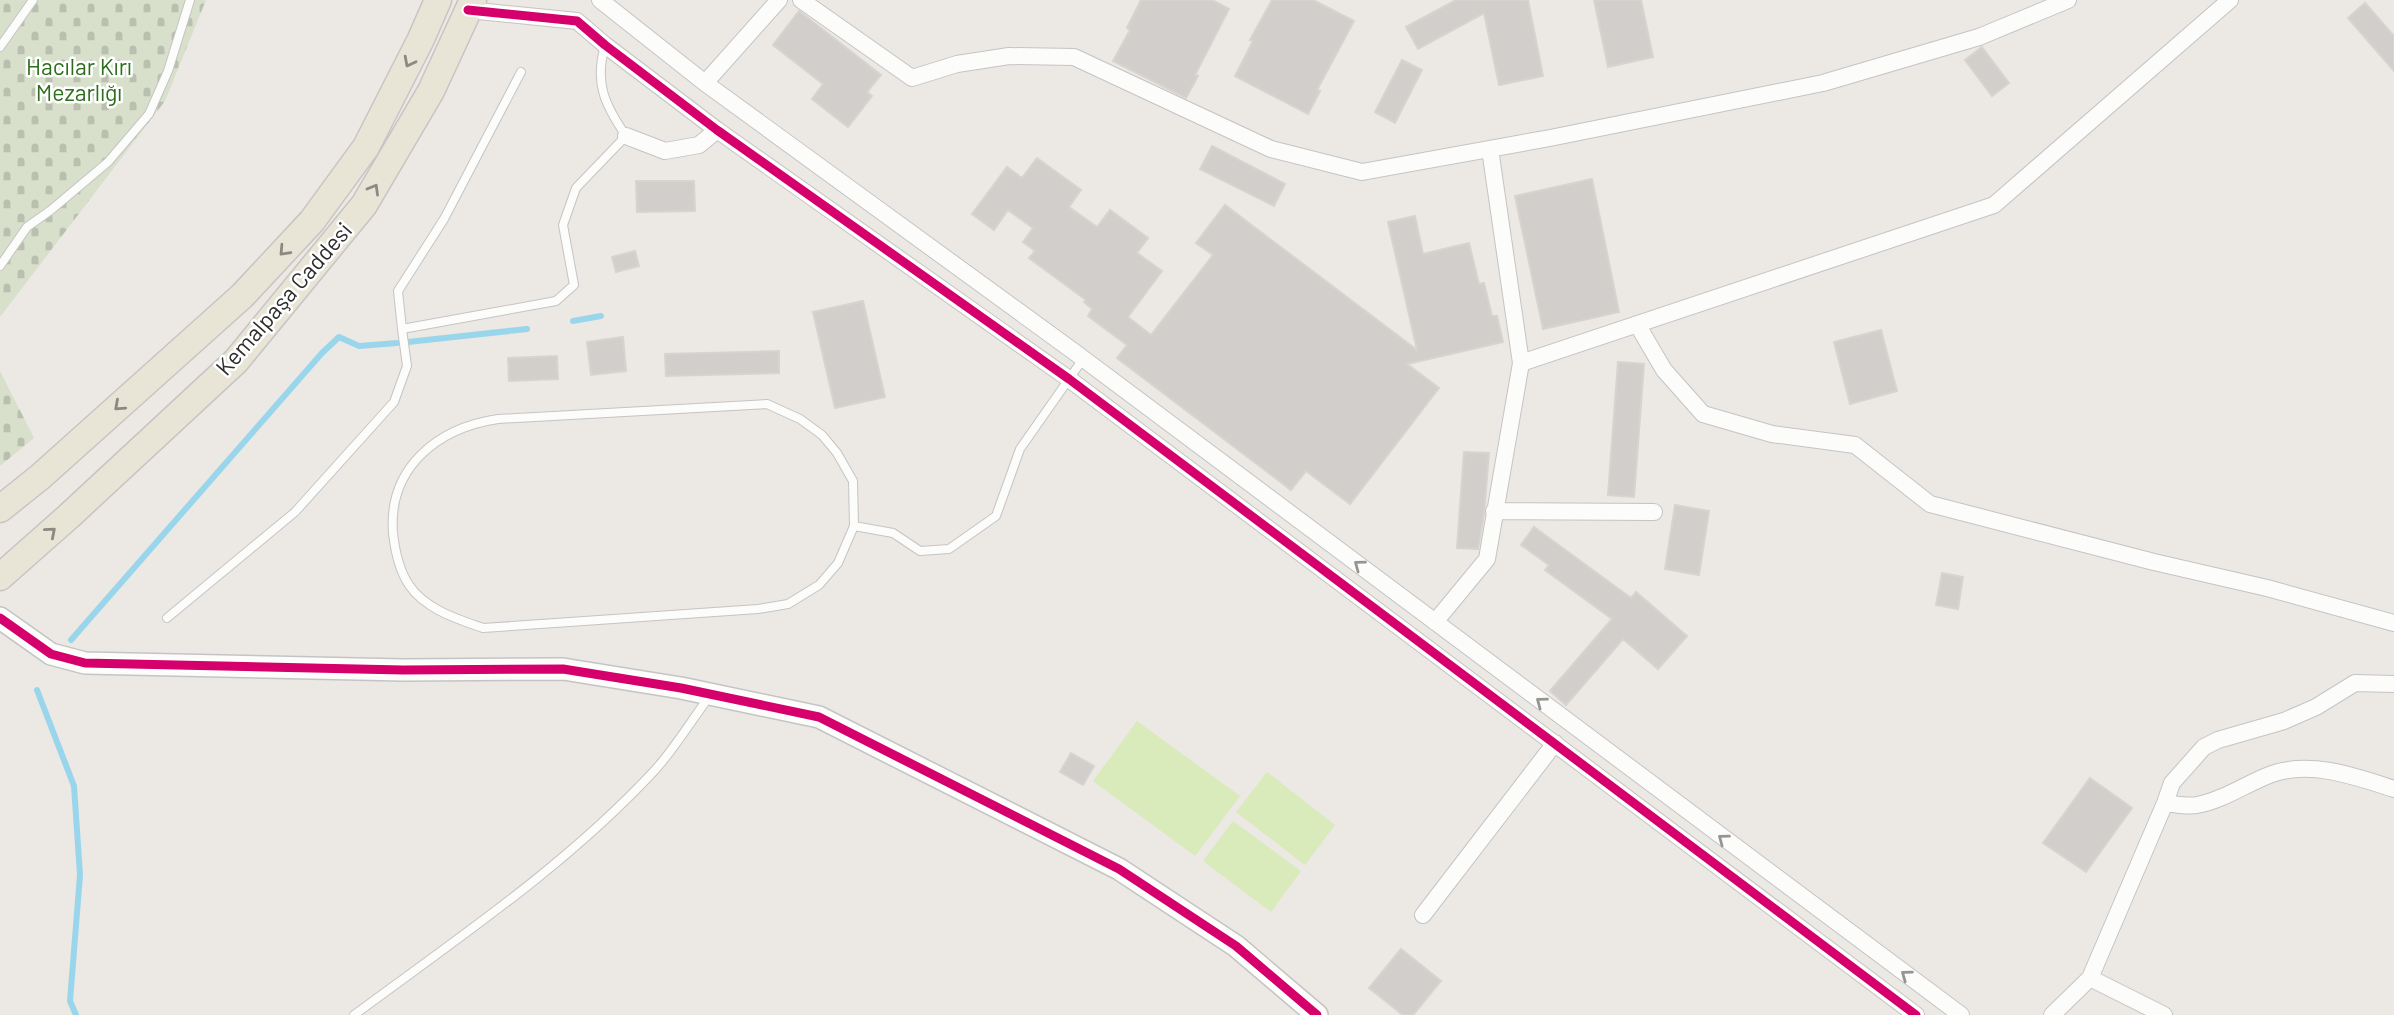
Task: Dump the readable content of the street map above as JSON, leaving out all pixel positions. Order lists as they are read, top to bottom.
{
  "streets": {
    "main road": ["Kemalpaşa Caddesi"]
  },
  "parks": ["Hacılar Kırı Mezarlığı"]
}
